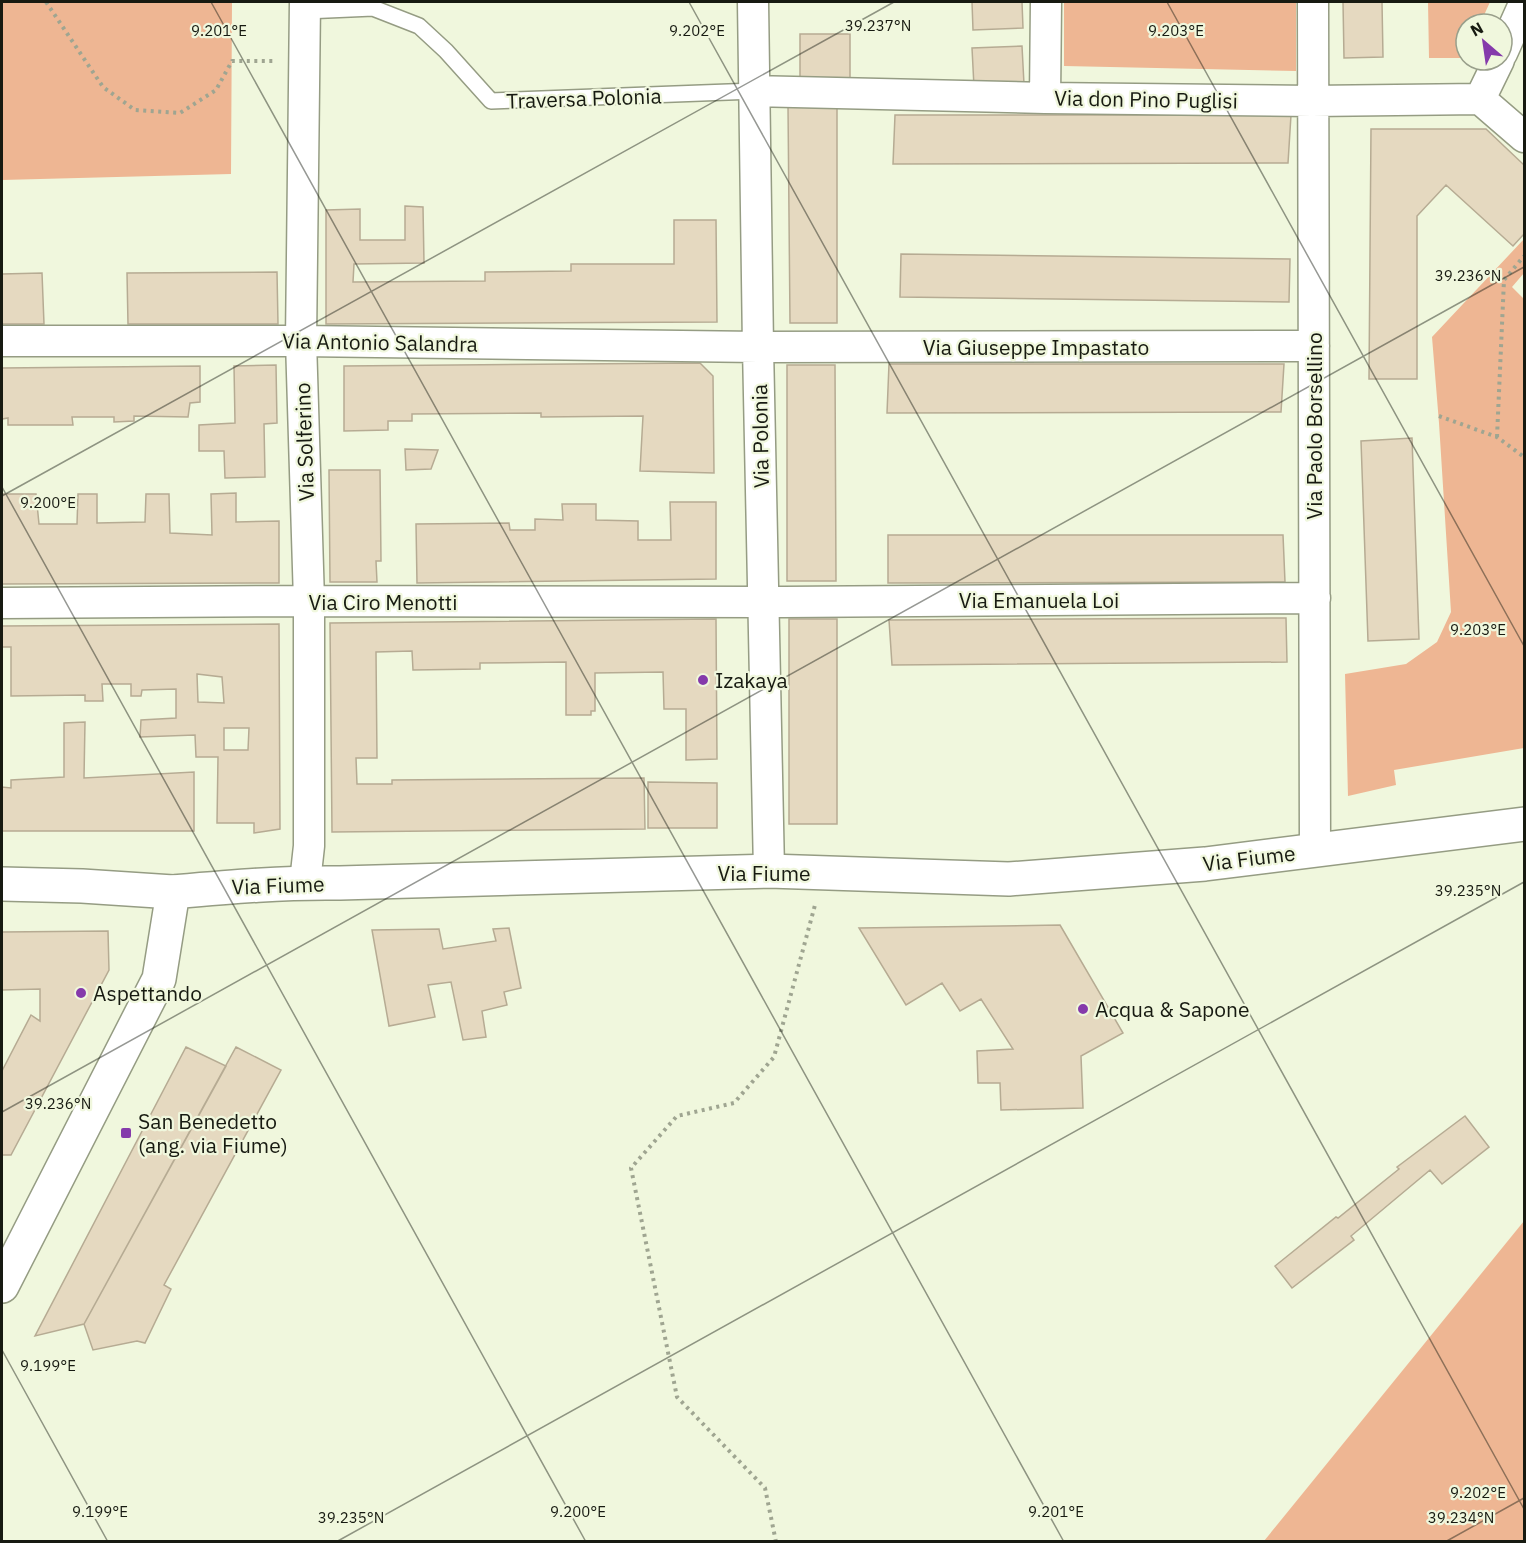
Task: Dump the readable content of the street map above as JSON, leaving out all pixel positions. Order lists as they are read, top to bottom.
{
  "streets": {
    "main road": ["Via Fiume"],
    "street": [
      "Via don Pino Puglisi",
      "Via Antonio Salandra",
      "Via Giuseppe Impastato",
      "Via Paolo Borsellino",
      "Via Polonia",
      "Via Solferino",
      "Via Emanuela Loi",
      "Via Ciro Menotti"
    ],
    "lane": ["Traversa Polonia"]
  },
  "crossings": [
    ["Traversa Polonia", "Via don Pino Puglisi"],
    ["Traversa Polonia", "Via Polonia"],
    ["Traversa Polonia", "Via Solferino"],
    ["Via don Pino Puglisi", "Via Paolo Borsellino"],
    ["Via don Pino Puglisi", "Via Polonia"],
    ["Via Antonio Salandra", "Via Giuseppe Impastato"],
    ["Via Antonio Salandra", "Via Polonia"],
    ["Via Antonio Salandra", "Via Solferino"],
    ["Via Giuseppe Impastato", "Via Paolo Borsellino"],
    ["Via Giuseppe Impastato", "Via Polonia"],
    ["Via Paolo Borsellino", "Via Emanuela Loi"],
    ["Via Paolo Borsellino", "Via Fiume"],
    ["Via Polonia", "Via Emanuela Loi"],
    ["Via Polonia", "Via Ciro Menotti"],
    ["Via Polonia", "Via Fiume"],
    ["Via Solferino", "Via Ciro Menotti"],
    ["Via Solferino", "Via Fiume"],
    ["Via Emanuela Loi", "Via Ciro Menotti"]
  ],
  "places": {
    "other": ["Izakaya", "Aspettando", "Acqua & Sapone"],
    "transit": ["San Benedetto (ang. via Fiume)"]
  },
  "north": "top left",
  "coordinates": [
    "39.237°N",
    "9.201°E",
    "9.202°E",
    "9.203°E",
    "39.236°N",
    "9.200°E",
    "39.235°N",
    "9.199°E",
    "39.234°N"
  ]
}
